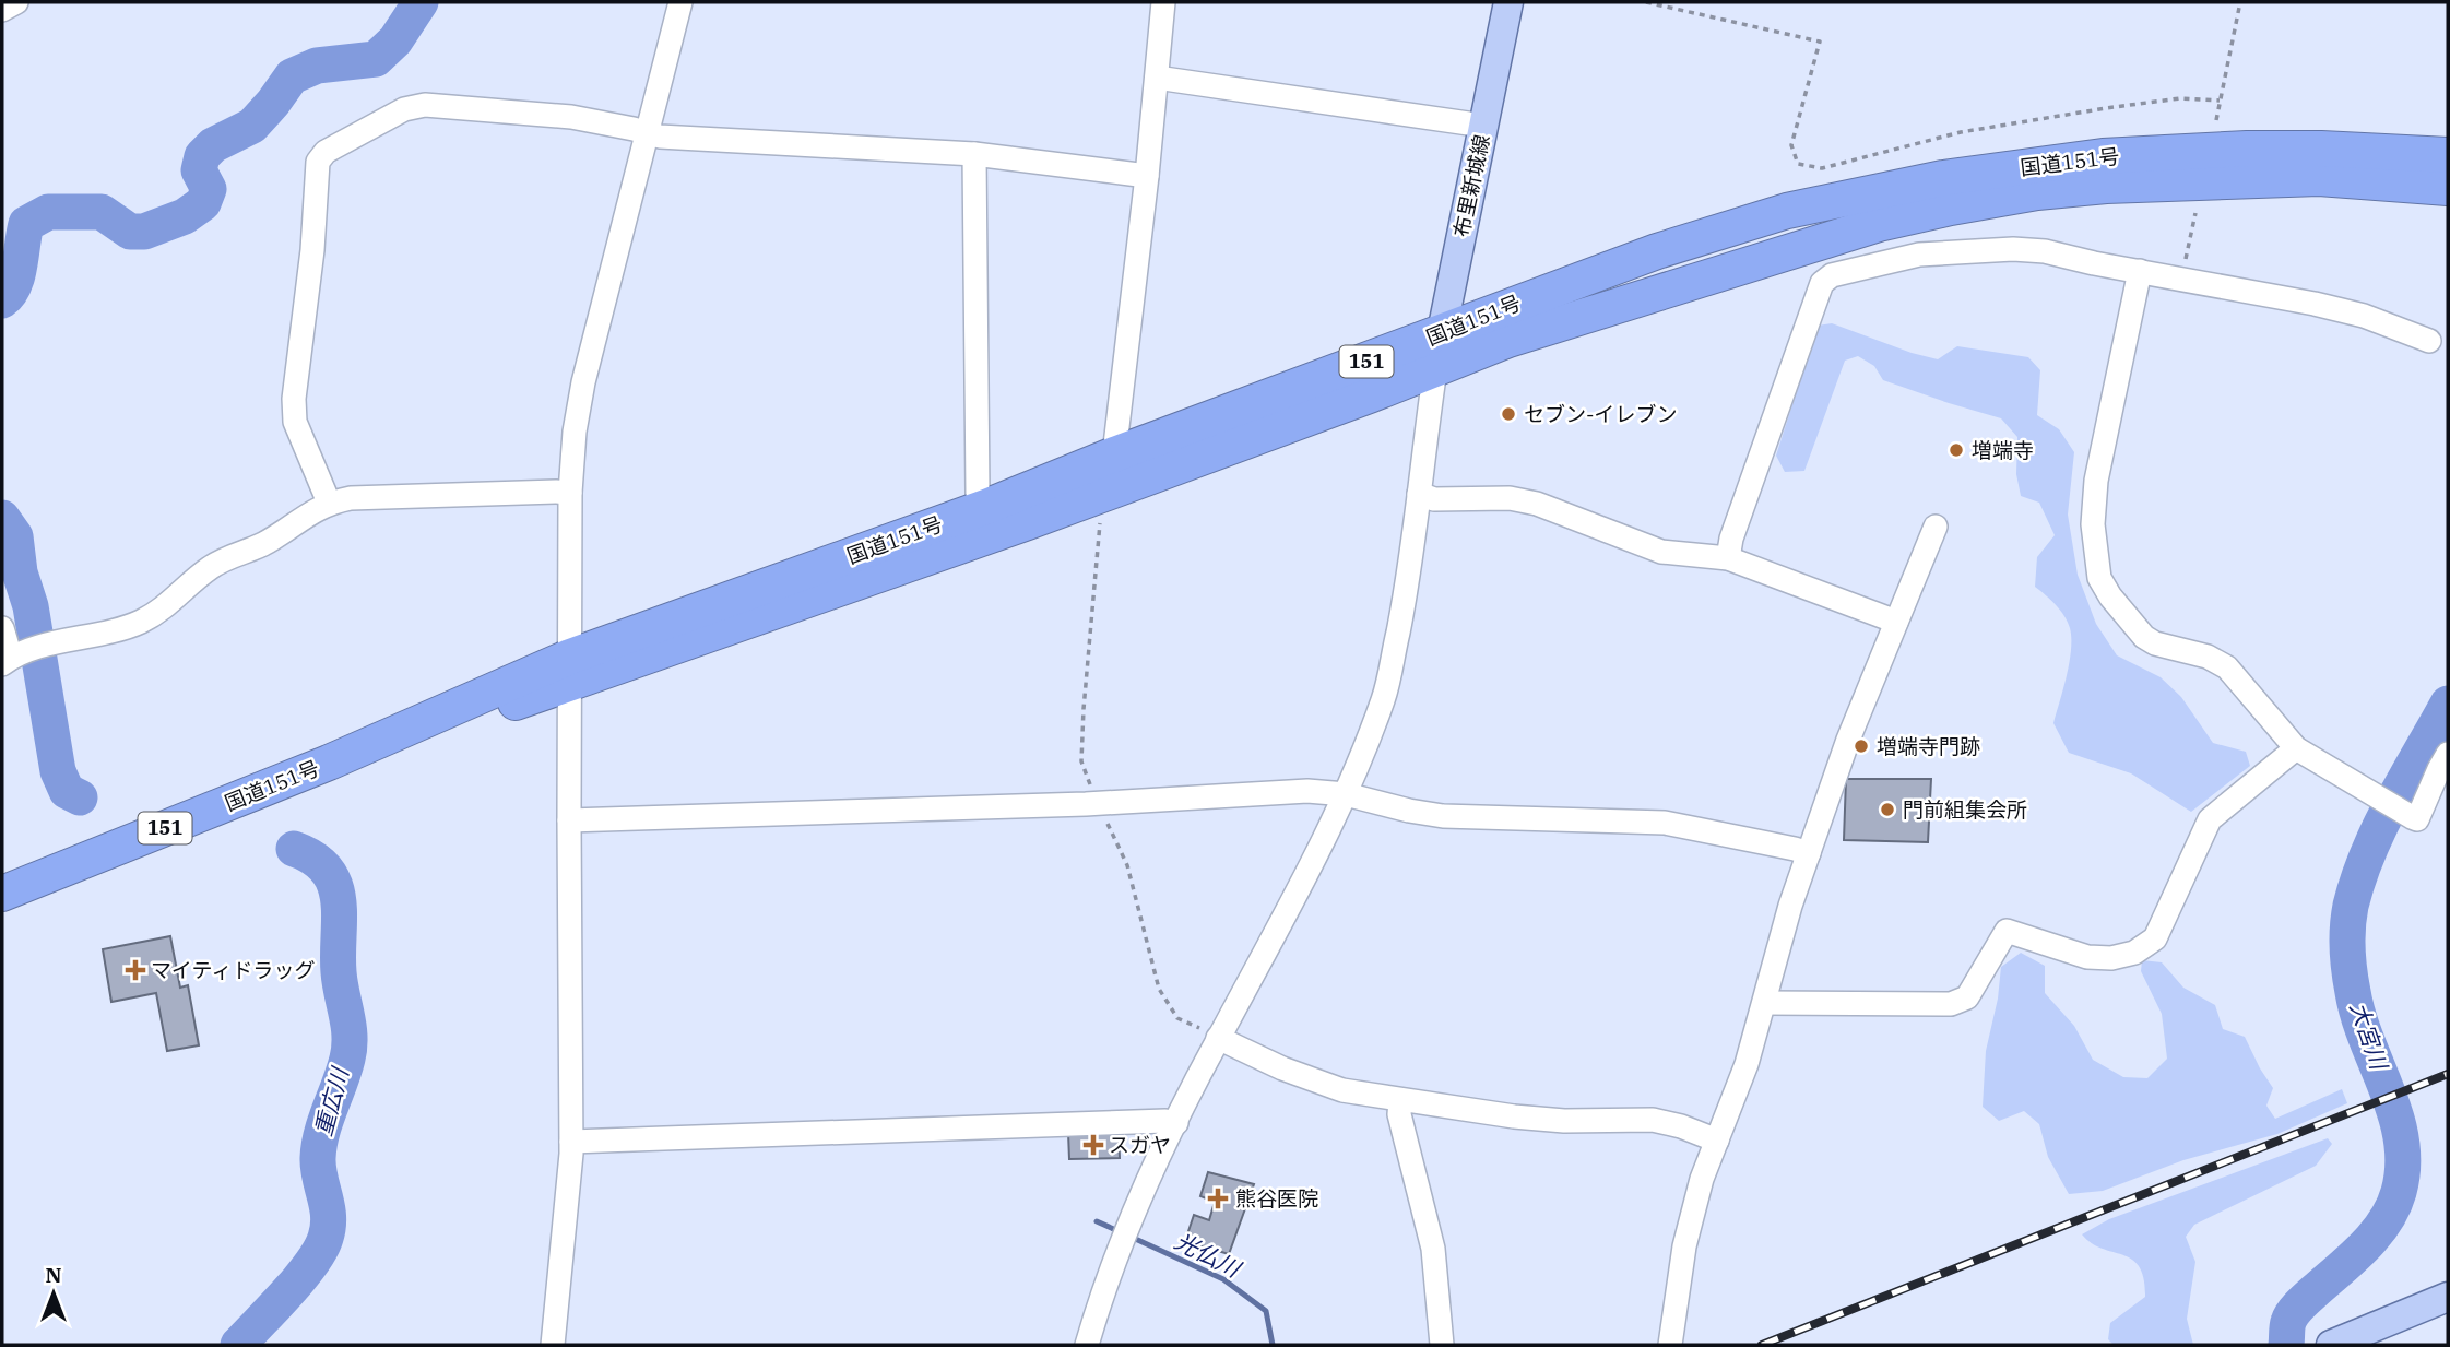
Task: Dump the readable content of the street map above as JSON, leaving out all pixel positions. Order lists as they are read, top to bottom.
{
  "streets": {
    "highway": ["国道151号", "151"],
    "main road": ["布里新城線"]
  },
  "crossings": [
    ["国道151号", "布里新城線"]
  ],
  "water": ["大宮川", "重広川", "光仏川"],
  "places": {
    "other": [
      "セブン-イレブン",
      "増端寺",
      "増端寺門跡",
      "門前組集会所"
    ],
    "health": ["マイティドラッグ", "スガヤ", "熊谷医院"]
  },
  "north": "top"
}
